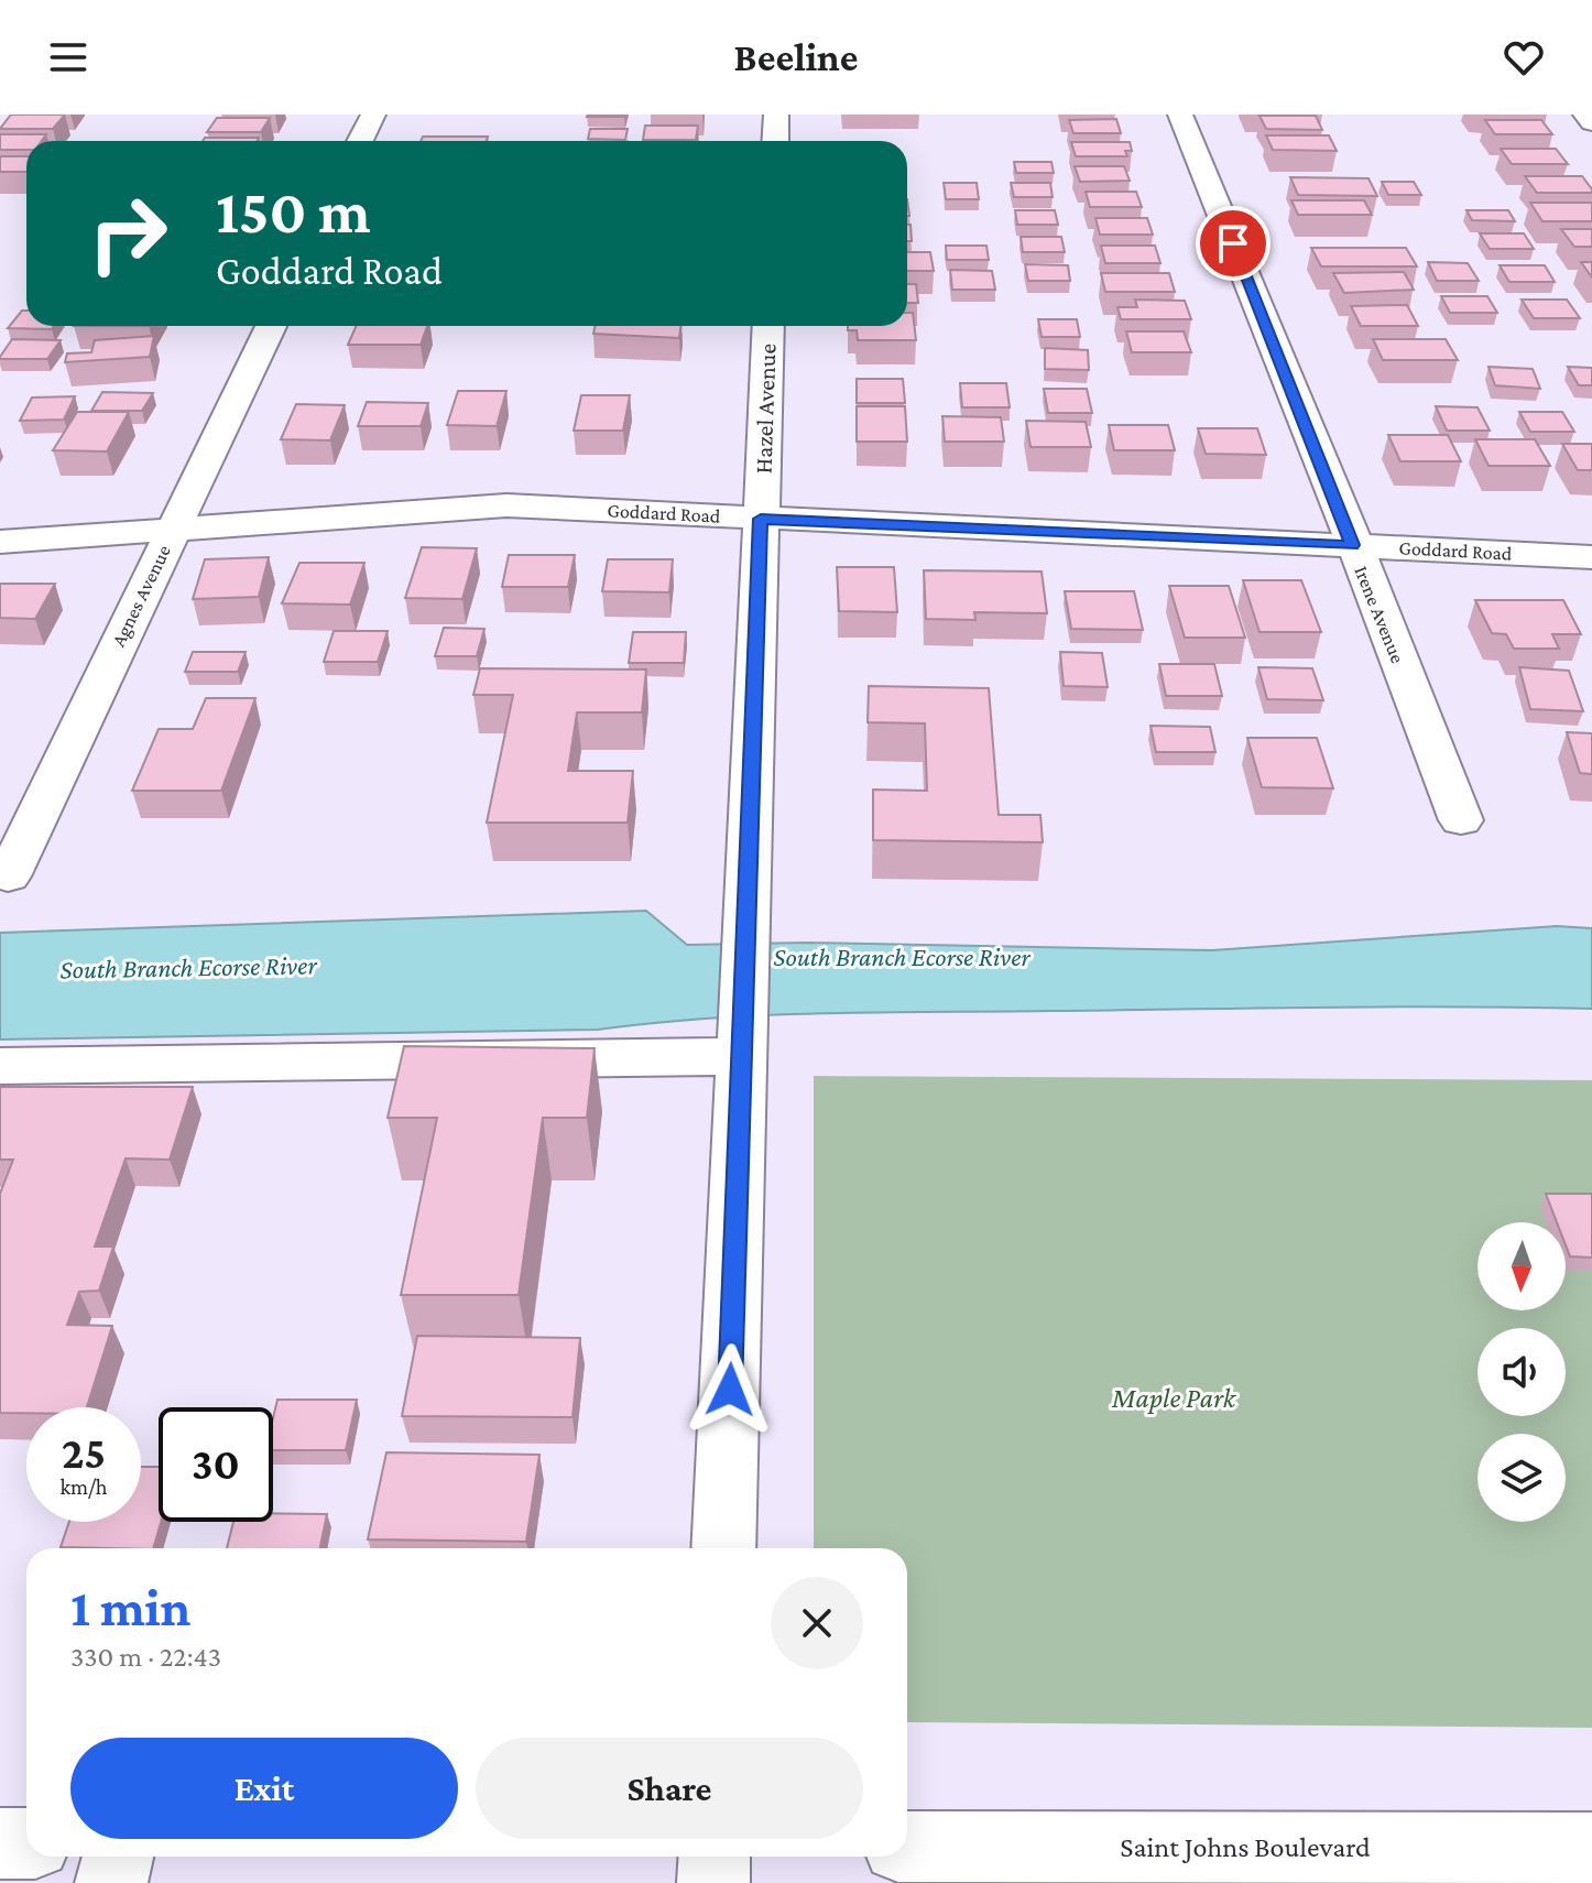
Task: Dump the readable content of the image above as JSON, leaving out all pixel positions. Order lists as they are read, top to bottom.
{
  "streets": {
    "street": [
      "Hazel Avenue",
      "Goddard Road",
      "Agnes Avenue",
      "Irene Avenue",
      "Saint Johns Boulevard"
    ]
  },
  "crossings": [
    ["Hazel Avenue", "Goddard Road"],
    ["Goddard Road", "Agnes Avenue"],
    ["Goddard Road", "Irene Avenue"]
  ],
  "water": ["South Branch Ecorse River"],
  "parks": ["Maple Park"],
  "north": "bottom",
  "page": {
    "header": "Beeline",
    "turn": ["150 m", "Goddard Road"],
    "speed": "25 km/h",
    "limit": "30",
    "heading": ["1 min", "330 m · 22:43"],
    "buttons": ["Exit", "Share"]
  }
}
